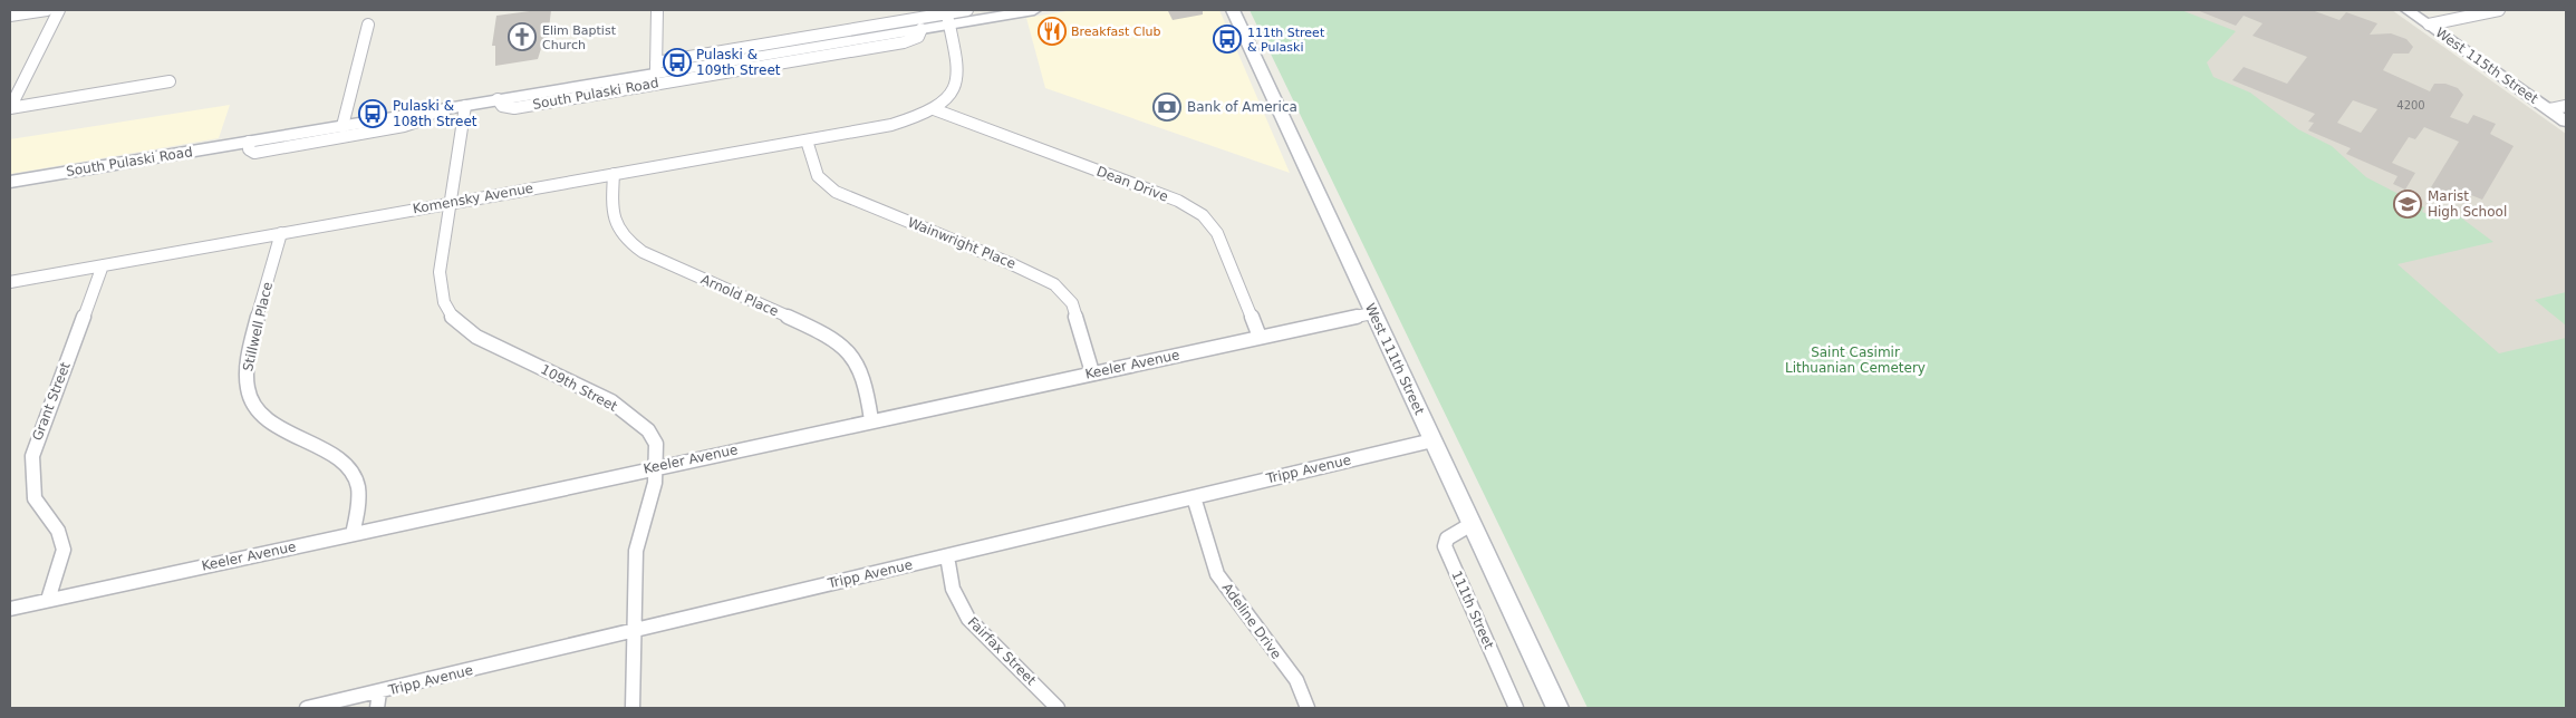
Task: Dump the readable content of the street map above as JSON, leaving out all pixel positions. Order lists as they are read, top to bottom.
{
  "streets": {
    "main road": ["South Pulaski Road", "West 111th Street"],
    "street": [
      "West 115th Street",
      "Dean Drive",
      "Komensky Avenue",
      "Wainwright Place",
      "Arnold Place",
      "Stillwell Place",
      "Keeler Avenue",
      "109th Street",
      "Grant Street",
      "Tripp Avenue",
      "111th Street",
      "Adeline Drive",
      "Fairfax Street"
    ]
  },
  "crossings": [
    ["South Pulaski Road", "109th Street"],
    ["Dean Drive", "Komensky Avenue"],
    ["Dean Drive", "Keeler Avenue"],
    ["Komensky Avenue", "Wainwright Place"],
    ["Komensky Avenue", "Arnold Place"],
    ["Komensky Avenue", "Stillwell Place"],
    ["Komensky Avenue", "109th Street"],
    ["Komensky Avenue", "Grant Street"],
    ["Wainwright Place", "Keeler Avenue"],
    ["Arnold Place", "Keeler Avenue"],
    ["Stillwell Place", "Keeler Avenue"],
    ["West 111th Street", "Keeler Avenue"],
    ["West 111th Street", "Tripp Avenue"],
    ["West 111th Street", "111th Street"],
    ["Keeler Avenue", "109th Street"],
    ["Keeler Avenue", "Grant Street"],
    ["109th Street", "Tripp Avenue"],
    ["Tripp Avenue", "Adeline Drive"],
    ["Tripp Avenue", "Fairfax Street"]
  ],
  "parks": ["Saint Casimir Lithuanian Cemetery"],
  "places": {
    "restaurant": ["Breakfast Club"],
    "church": ["Elim Baptist Church"],
    "bus stop": ["111th Street & Pulaski", "Pulaski & 109th Street", "Pulaski & 108th Street"],
    "bank": ["Bank of America"],
    "school or university": ["Marist High School"]
  },
  "house_numbers": ["4200"]
}
